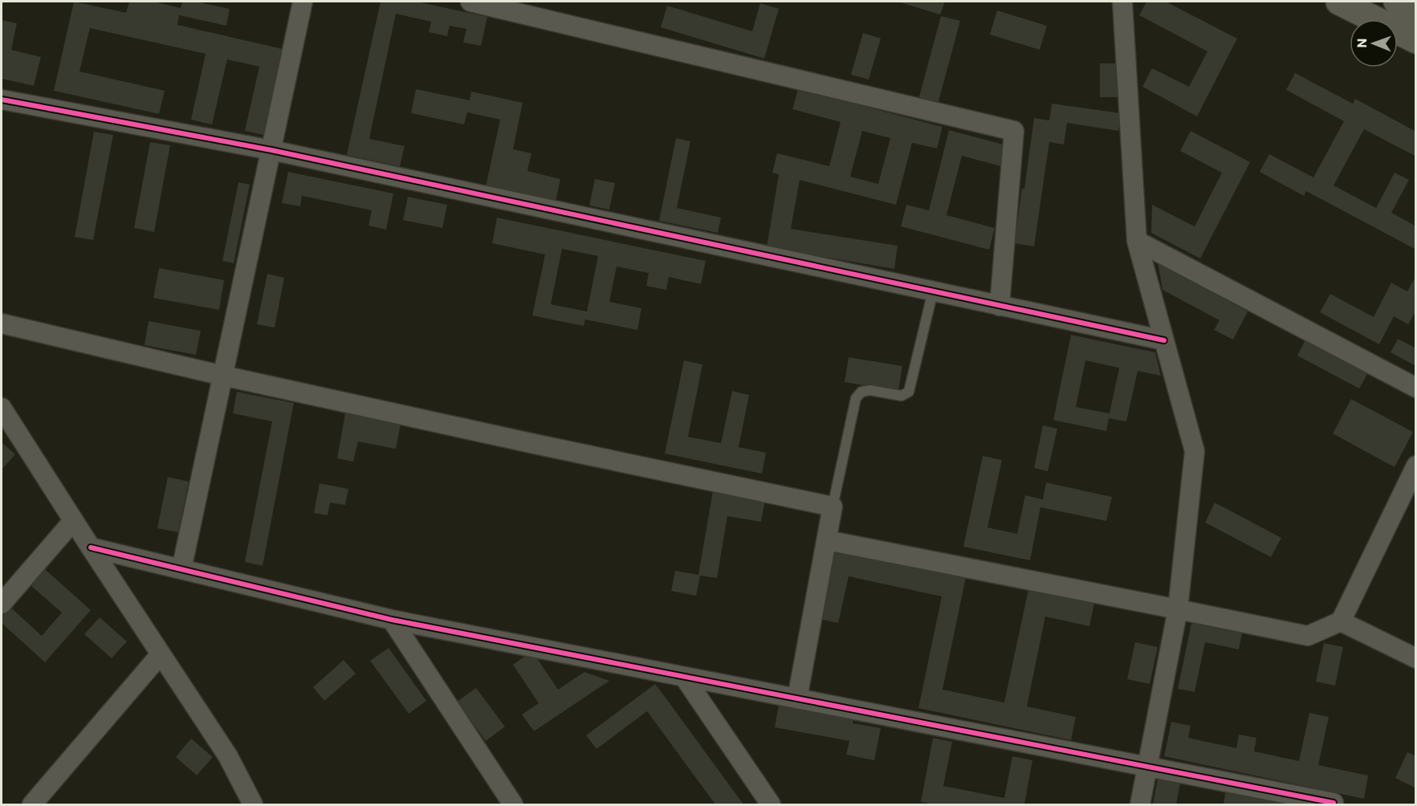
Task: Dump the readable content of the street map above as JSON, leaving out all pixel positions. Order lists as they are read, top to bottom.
{
  "north": "left"
}
